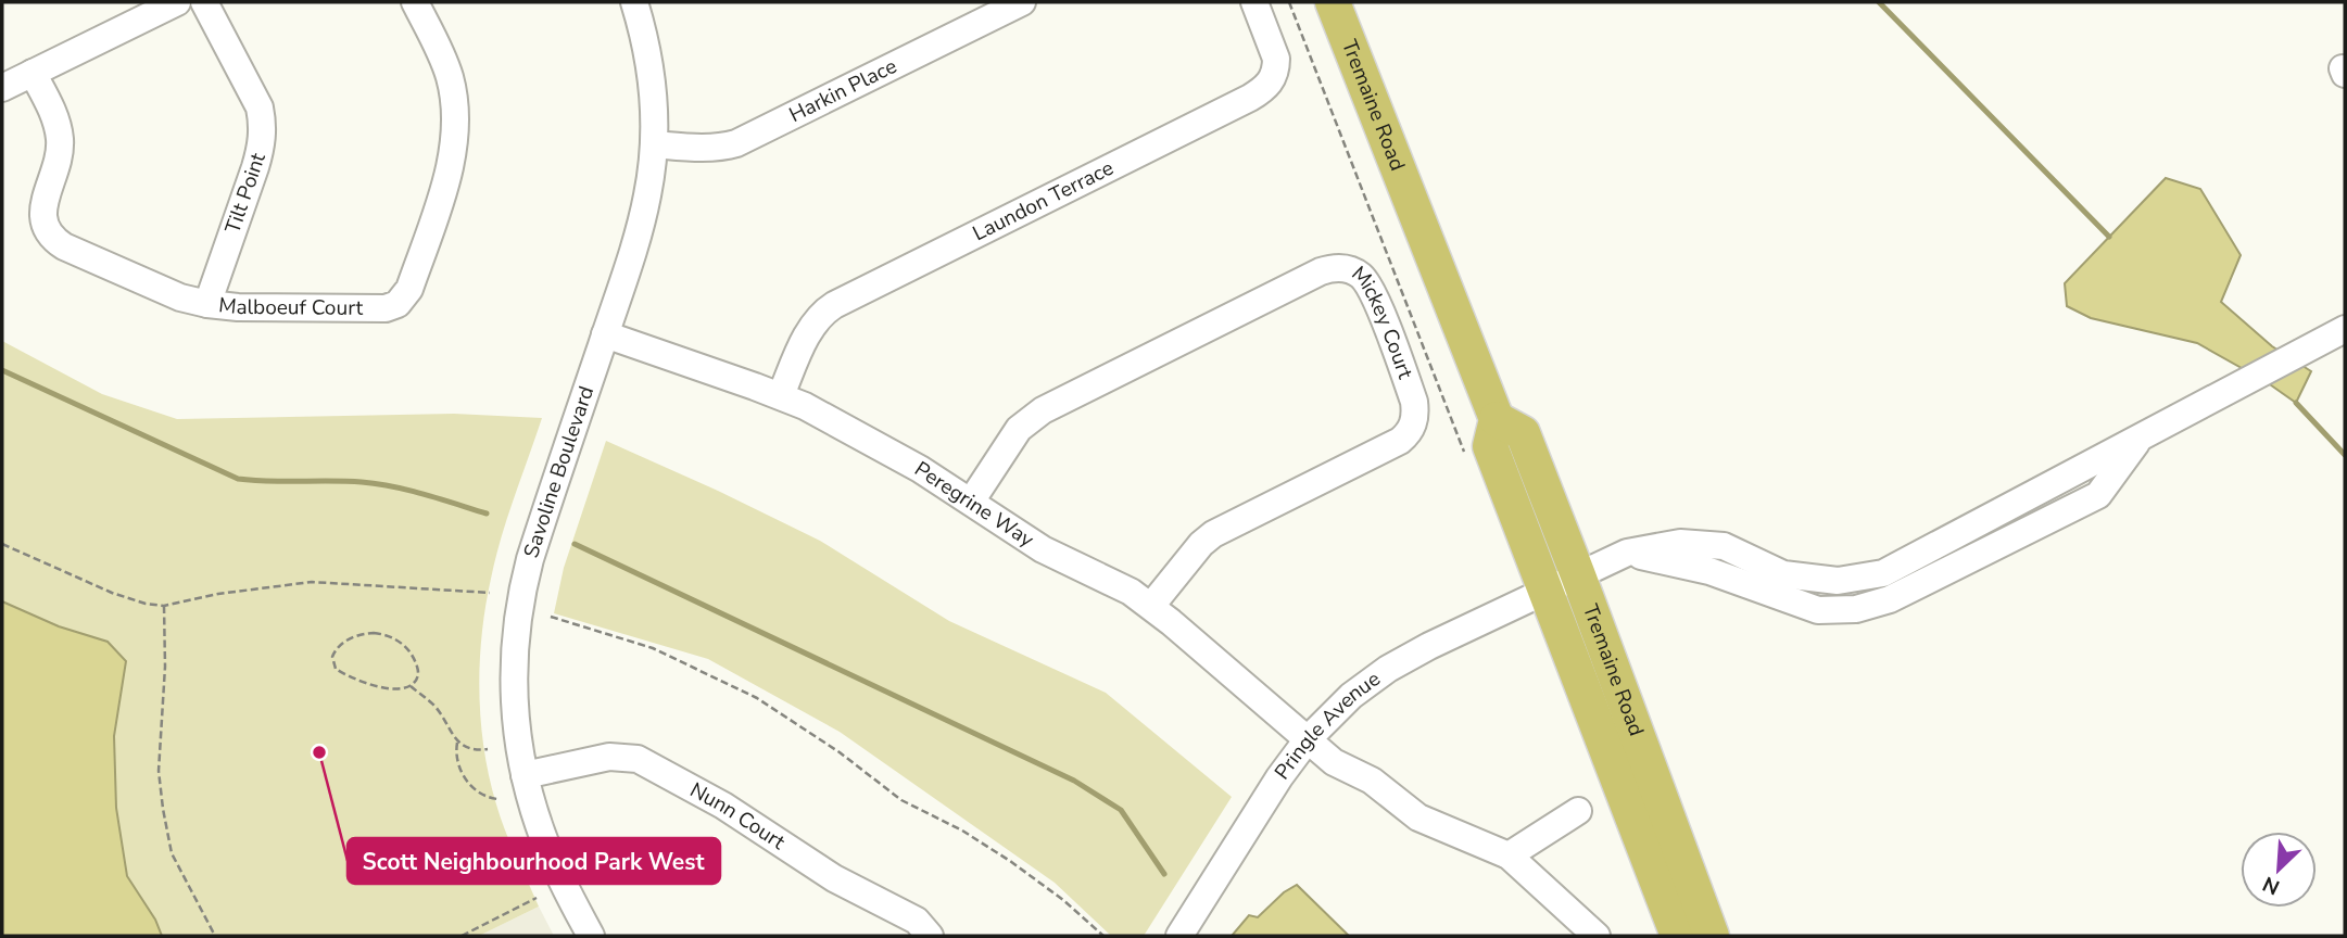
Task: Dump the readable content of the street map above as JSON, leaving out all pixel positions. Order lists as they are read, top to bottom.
{
  "streets": {
    "main road": ["Tremaine Road"],
    "street": [
      "Harkin Place",
      "Tilt Point",
      "Laundon Terrace",
      "Malboeuf Court",
      "Mickey Court",
      "Savoline Boulevard",
      "Peregrine Way",
      "Pringle Avenue",
      "Nunn Court"
    ]
  },
  "crossings": [
    ["Harkin Place", "Savoline Boulevard"],
    ["Tremaine Road", "Pringle Avenue"],
    ["Tilt Point", "Malboeuf Court"],
    ["Laundon Terrace", "Peregrine Way"],
    ["Mickey Court", "Peregrine Way"],
    ["Savoline Boulevard", "Peregrine Way"],
    ["Savoline Boulevard", "Nunn Court"],
    ["Peregrine Way", "Pringle Avenue"]
  ],
  "places": ["Scott Neighbourhood Park West"],
  "north": "bottom left"
}
